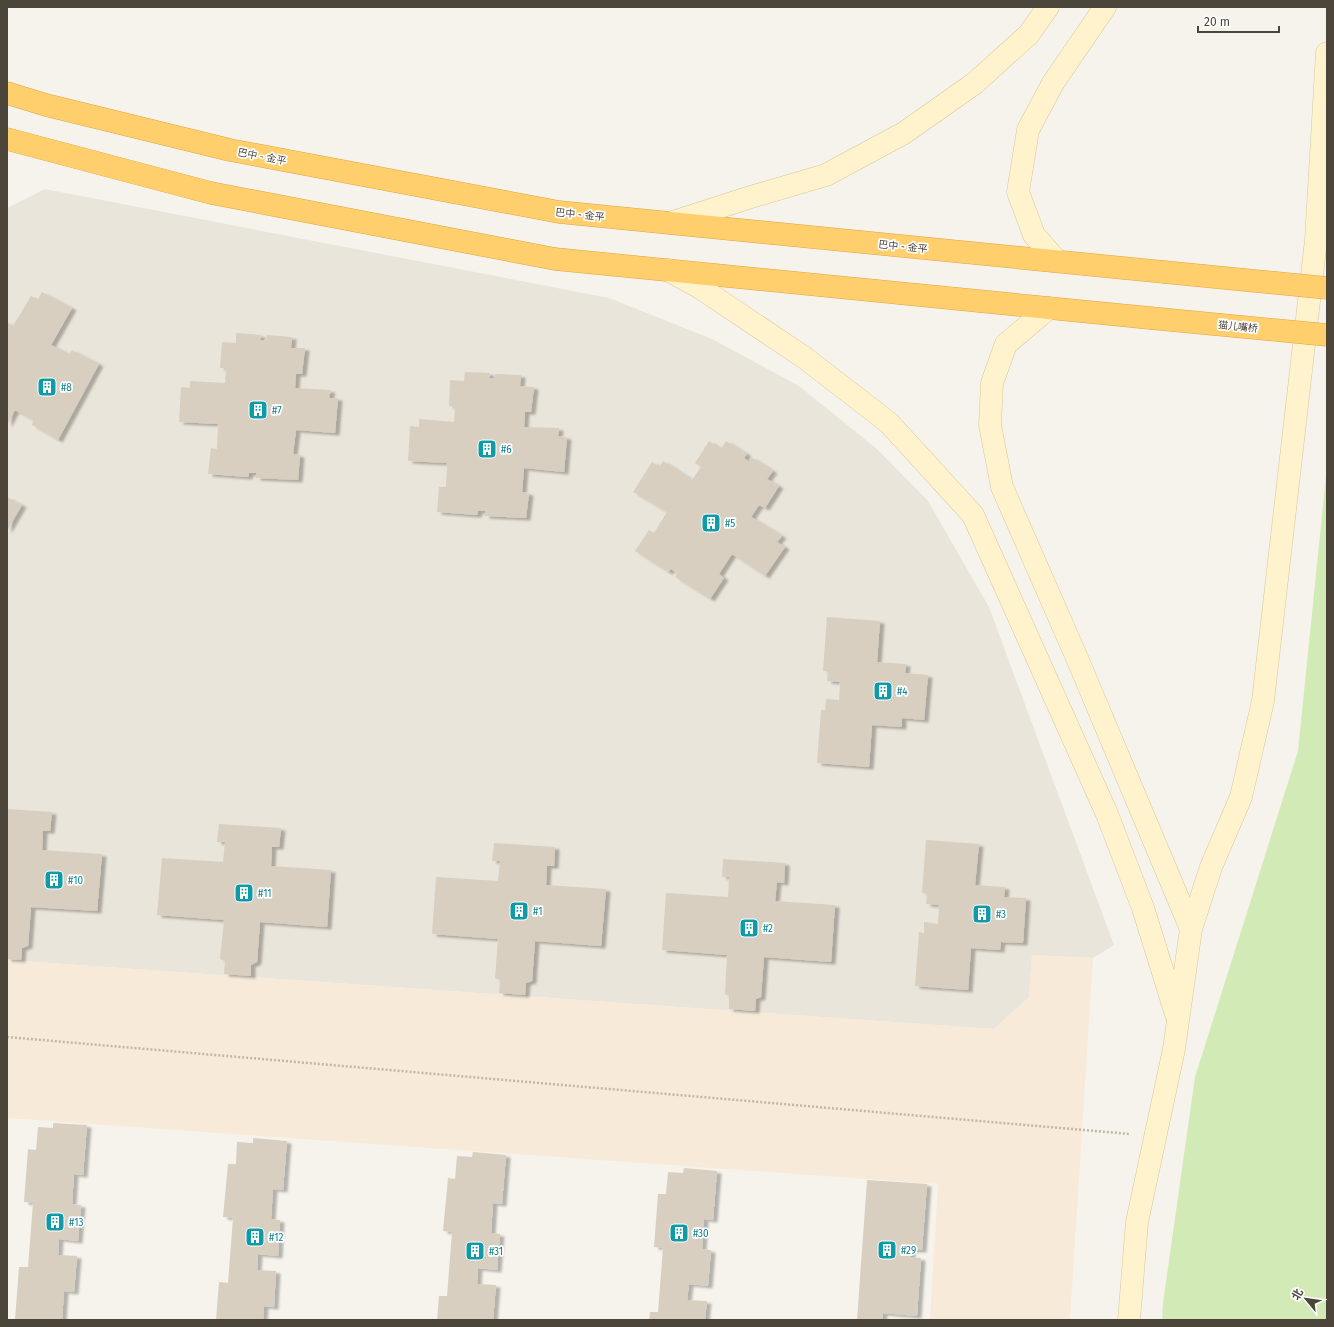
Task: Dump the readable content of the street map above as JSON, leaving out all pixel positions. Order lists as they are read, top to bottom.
{
  "streets": {
    "highway": ["巴中 - 金平", "猫儿嘴桥"]
  },
  "places": {
    "building": [
      "#8",
      "#7",
      "#6",
      "#5",
      "#4",
      "#10",
      "#11",
      "#1",
      "#3",
      "#2",
      "#13",
      "#30",
      "#12",
      "#29",
      "#31"
    ]
  },
  "scale_bar": "20 m",
  "north": "top left"
}
